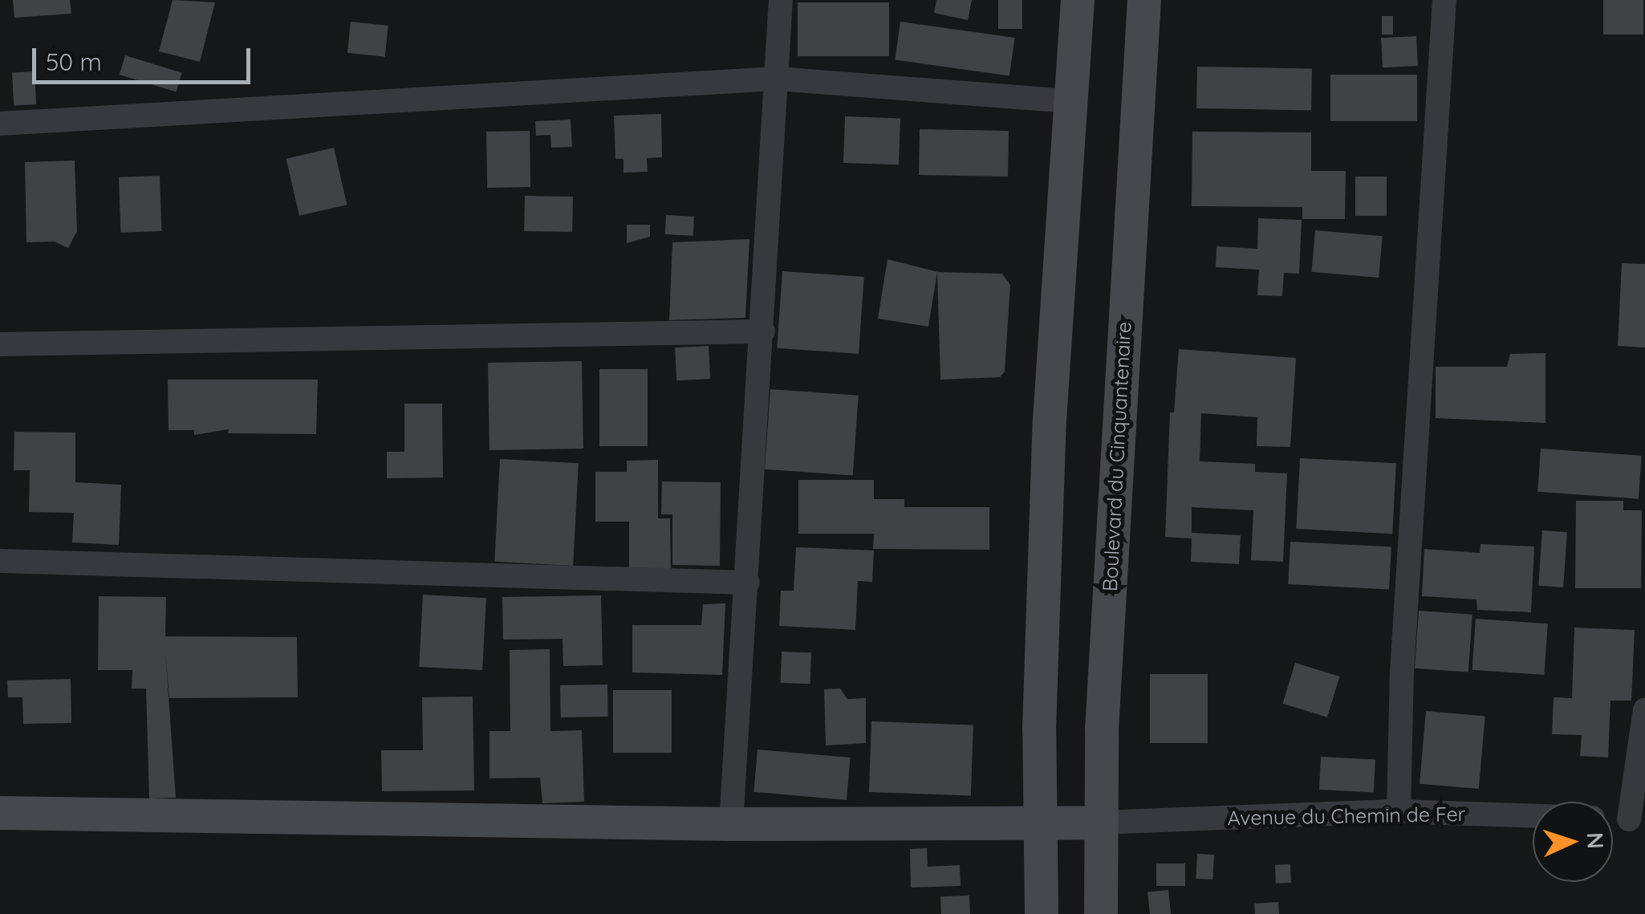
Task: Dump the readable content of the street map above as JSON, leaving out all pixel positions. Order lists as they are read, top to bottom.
{
  "streets": {
    "main road": ["Boulevard du Cinquantenaire"],
    "street": ["Avenue du Chemin de Fer"]
  },
  "crossings": [
    ["Boulevard du Cinquantenaire", "Avenue du Chemin de Fer"]
  ],
  "scale_bar": "50 m",
  "north": "right"
}
